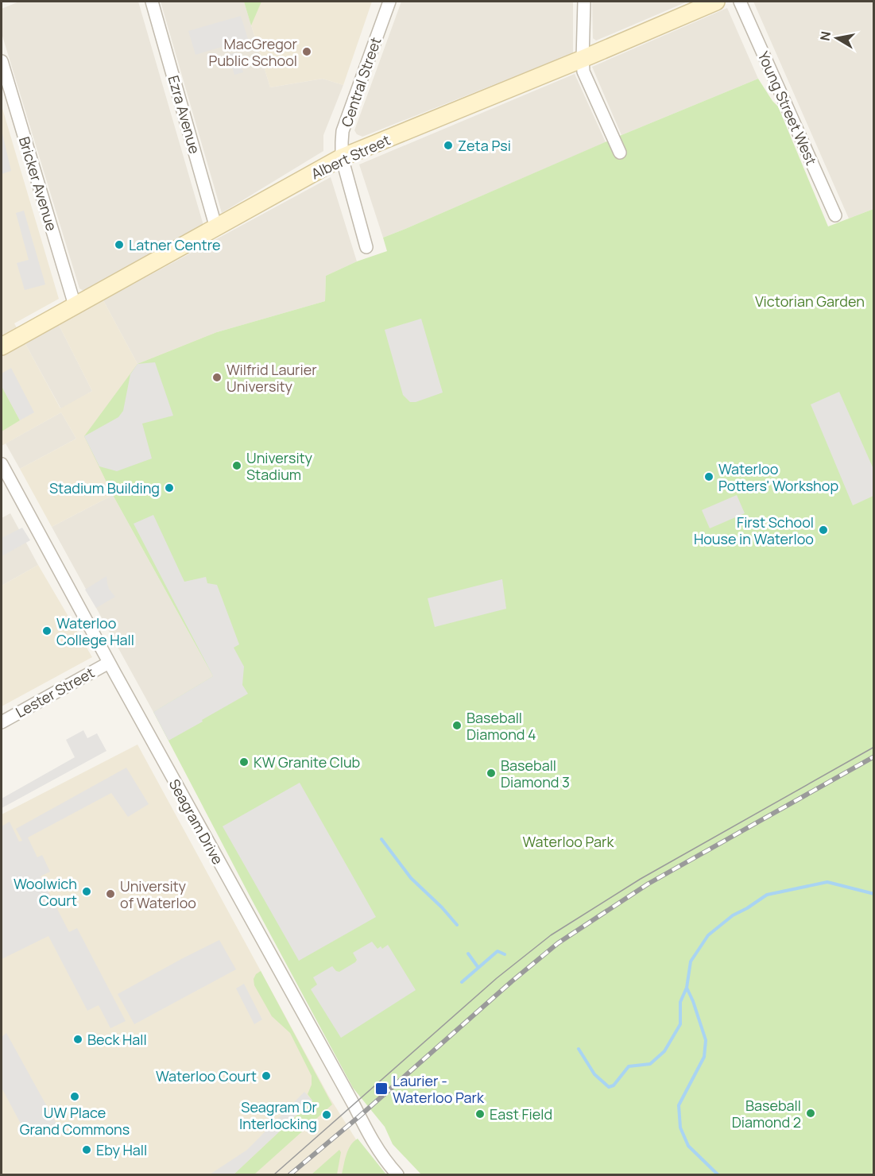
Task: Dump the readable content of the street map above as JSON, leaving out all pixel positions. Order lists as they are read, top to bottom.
{
  "streets": {
    "street": [
      "Central Street",
      "Young Street West",
      "Ezra Avenue",
      "Albert Street",
      "Bricker Avenue",
      "Lester Street",
      "Seagram Drive"
    ]
  },
  "crossings": [
    ["Central Street", "Albert Street"],
    ["Ezra Avenue", "Albert Street"],
    ["Albert Street", "Bricker Avenue"],
    ["Lester Street", "Seagram Drive"]
  ],
  "parks": ["Victorian Garden", "Waterloo Park"],
  "places": {
    "other": [
      "MacGregor Public School",
      "Zeta Psi",
      "Latner Centre",
      "Wilfrid Laurier University",
      "University Stadium",
      "Waterloo Potters' Workshop",
      "Stadium Building",
      "First School House in Waterloo",
      "Waterloo College Hall",
      "Baseball Diamond 4",
      "KW Granite Club",
      "Baseball Diamond 3",
      "Woolwich Court",
      "University of Waterloo",
      "Beck Hall",
      "Waterloo Court",
      "UW Place Grand Commons",
      "Baseball Diamond 2",
      "East Field",
      "Seagram Dr Interlocking",
      "Eby Hall"
    ],
    "transit": ["Laurier - Waterloo Park"]
  },
  "north": "left"
}
